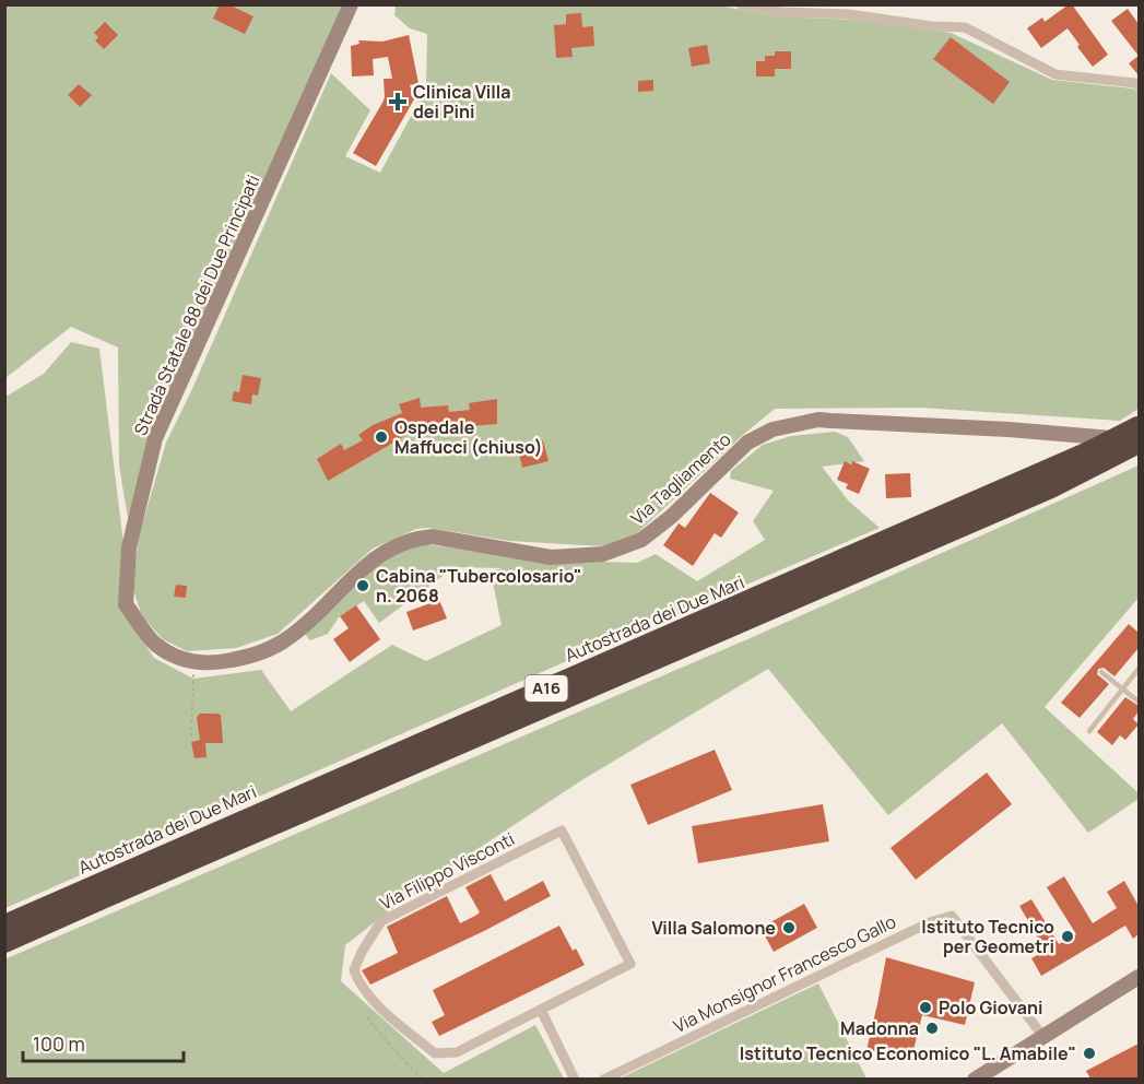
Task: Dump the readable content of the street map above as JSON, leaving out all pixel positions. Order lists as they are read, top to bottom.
{
  "streets": {
    "highway": ["Autostrada dei Due Mari", "A16"],
    "main road": ["Strada Statale 88 dei Due Principati", "Via Tagliamento"],
    "street": ["Via Filippo Visconti", "Via Monsignor Francesco Gallo"]
  },
  "crossings": [
    ["Strada Statale 88 dei Due Principati", "Via Tagliamento"],
    ["Via Tagliamento", "Autostrada dei Due Mari"]
  ],
  "places": {
    "health": ["Clinica Villa dei Pini"],
    "other": [
      "Ospedale Maffucci (chiuso)",
      "Cabina \"Tubercolosario\" n. 2068",
      "Villa Salomone",
      "Istituto Tecnico per Geometri",
      "Polo Giovani",
      "Madonna",
      "Istituto Tecnico Economico \"L. Amabile\""
    ]
  },
  "scale_bar": "100 m"
}
